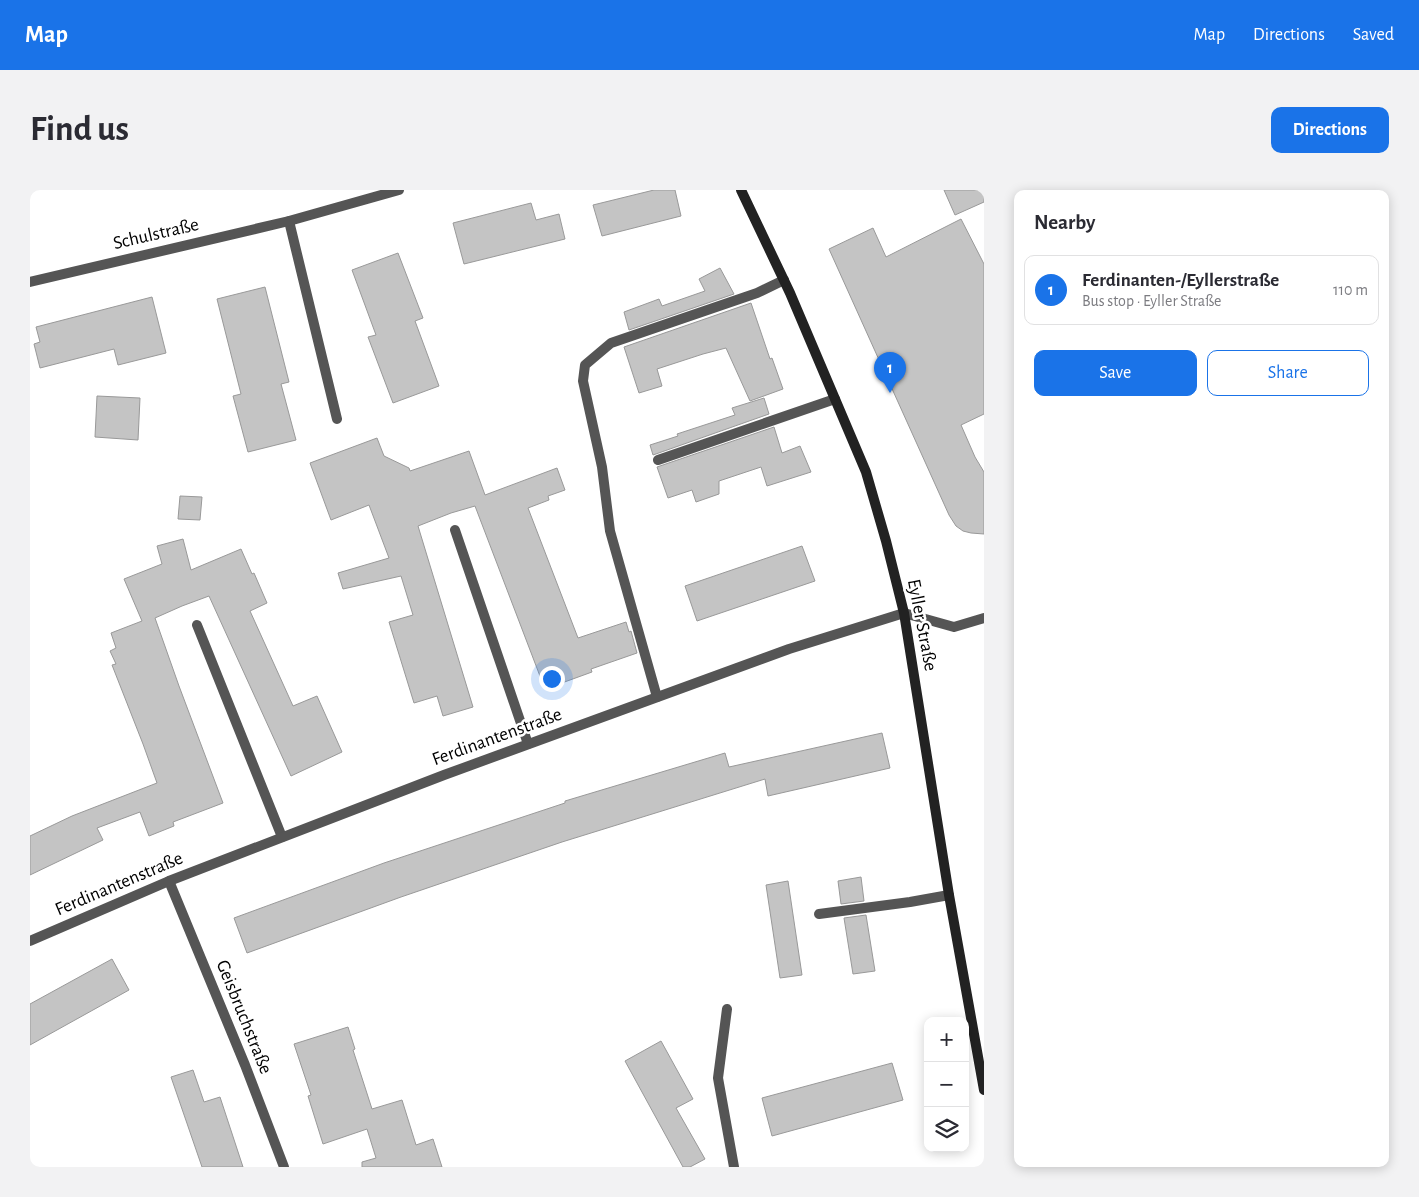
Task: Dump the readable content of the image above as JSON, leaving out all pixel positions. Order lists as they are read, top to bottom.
{
  "streets": {
    "main road": ["Eyller Straße"],
    "street": ["Schulstraße", "Ferdinantenstraße", "Geisbruchstraße"]
  },
  "crossings": [
    ["Eyller Straße", "Ferdinantenstraße"],
    ["Ferdinantenstraße", "Geisbruchstraße"]
  ],
  "page": {
    "header": "Map",
    "nav": ["Map", "Directions", "Saved"],
    "buttons": [
      "Directions",
      ["Save", "Share"]
    ],
    "title": "Find us",
    "heading": "Nearby",
    "list": [
      {
        "mark": "1",
        "name": "Ferdinanten-/Eyllerstraße",
        "note": "Bus stop · Eyller Straße",
        "value": "110 m"
      }
    ],
    "pins": "1",
    "map_buttons": ["+", "−"]
  }
}
